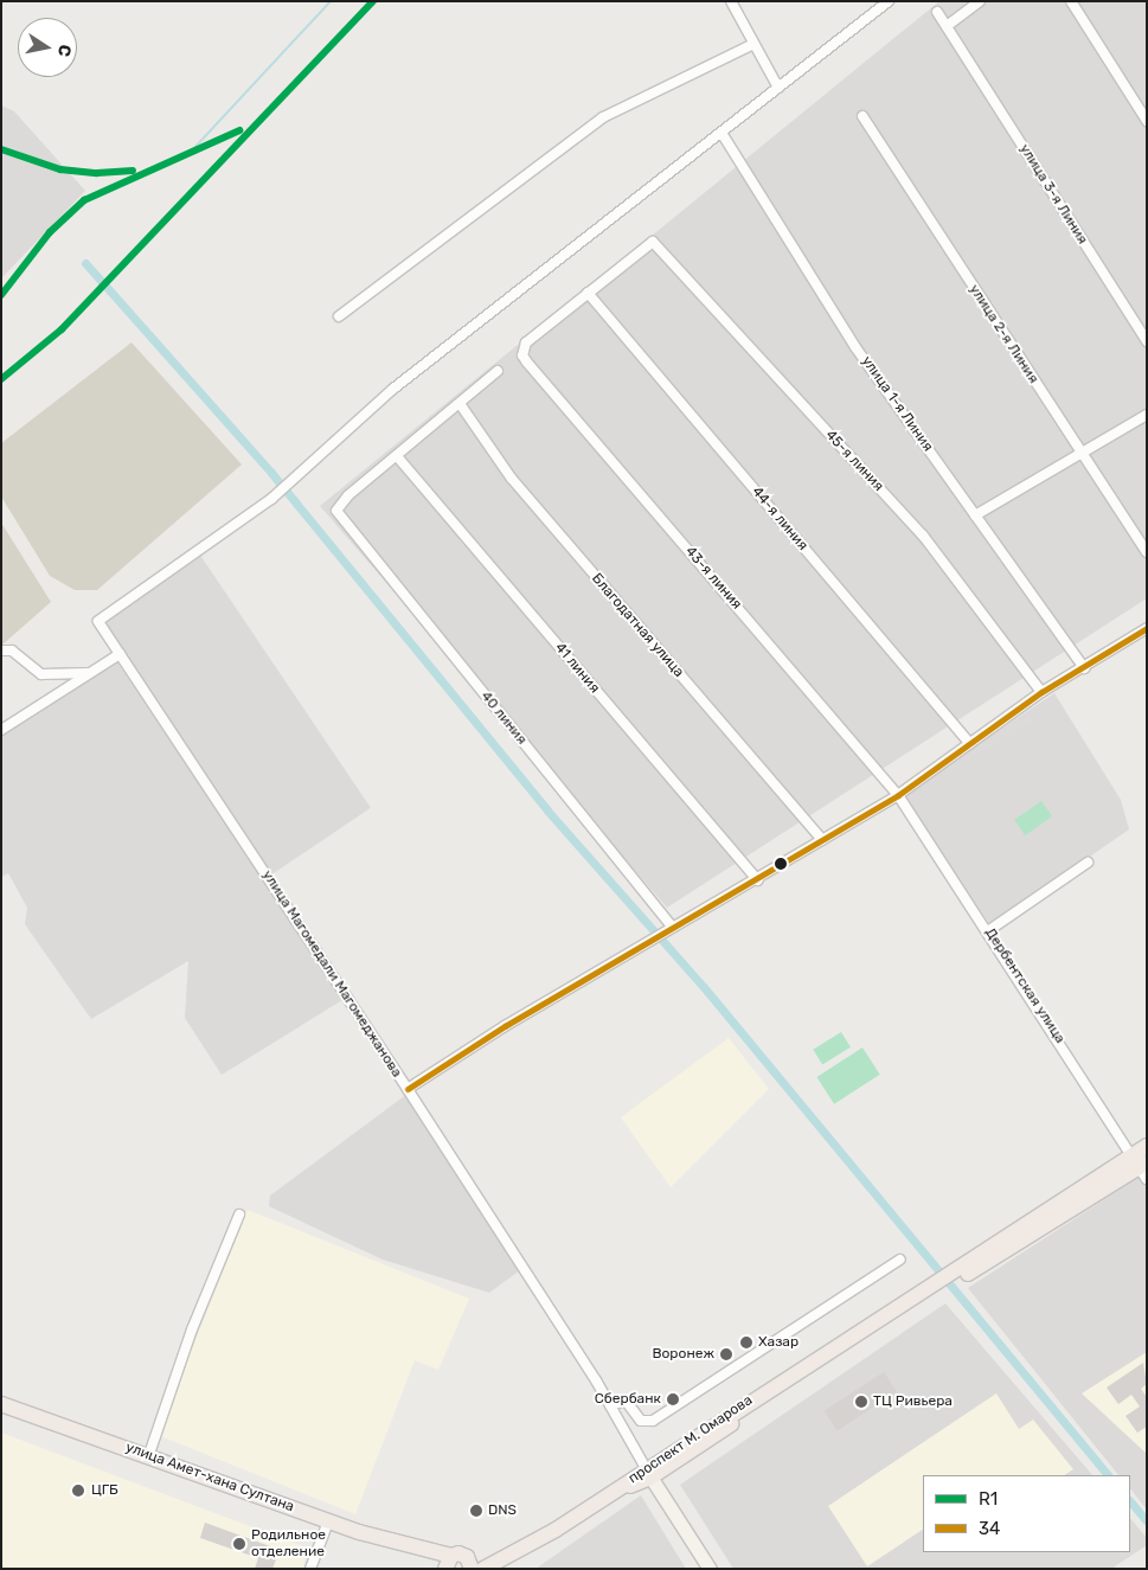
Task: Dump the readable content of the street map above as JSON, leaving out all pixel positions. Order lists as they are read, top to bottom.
{
  "streets": {
    "main road": ["проспект М. Омарова", "улица Амет-хана Султана"],
    "street": [
      "улица 3-я Линия",
      "улица 2-я Линия",
      "улица 1-я Линия",
      "45-я линия",
      "44-я линия",
      "43-я линия",
      "Благодатная улица",
      "41 линия",
      "40 линия",
      "улица Магомедали Магомеджановa",
      "Дербентская улица"
    ]
  },
  "crossings": [
    ["улица 1-я Линия", "улица Магомедали Магомеджановa"],
    ["45-я линия", "44-я линия"],
    ["45-я линия", "43-я линия"],
    ["44-я линия", "43-я линия"],
    ["43-я линия", "Дербентская улица"],
    ["41 линия", "40 линия"],
    ["улица Магомедали Магомеджановa", "проспект М. Омарова"],
    ["Дербентская улица", "проспект М. Омарова"],
    ["проспект М. Омарова", "улица Амет-хана Султана"]
  ],
  "places": [
    "Хазар",
    "Воронеж",
    "Сбербанк",
    "ТЦ Ривьера",
    "ЦГБ",
    "DNS",
    "Родильное отделение"
  ],
  "lines": ["transit line R1", "transit line 34"],
  "legend": ["R1", "34"],
  "north": "right"
}
